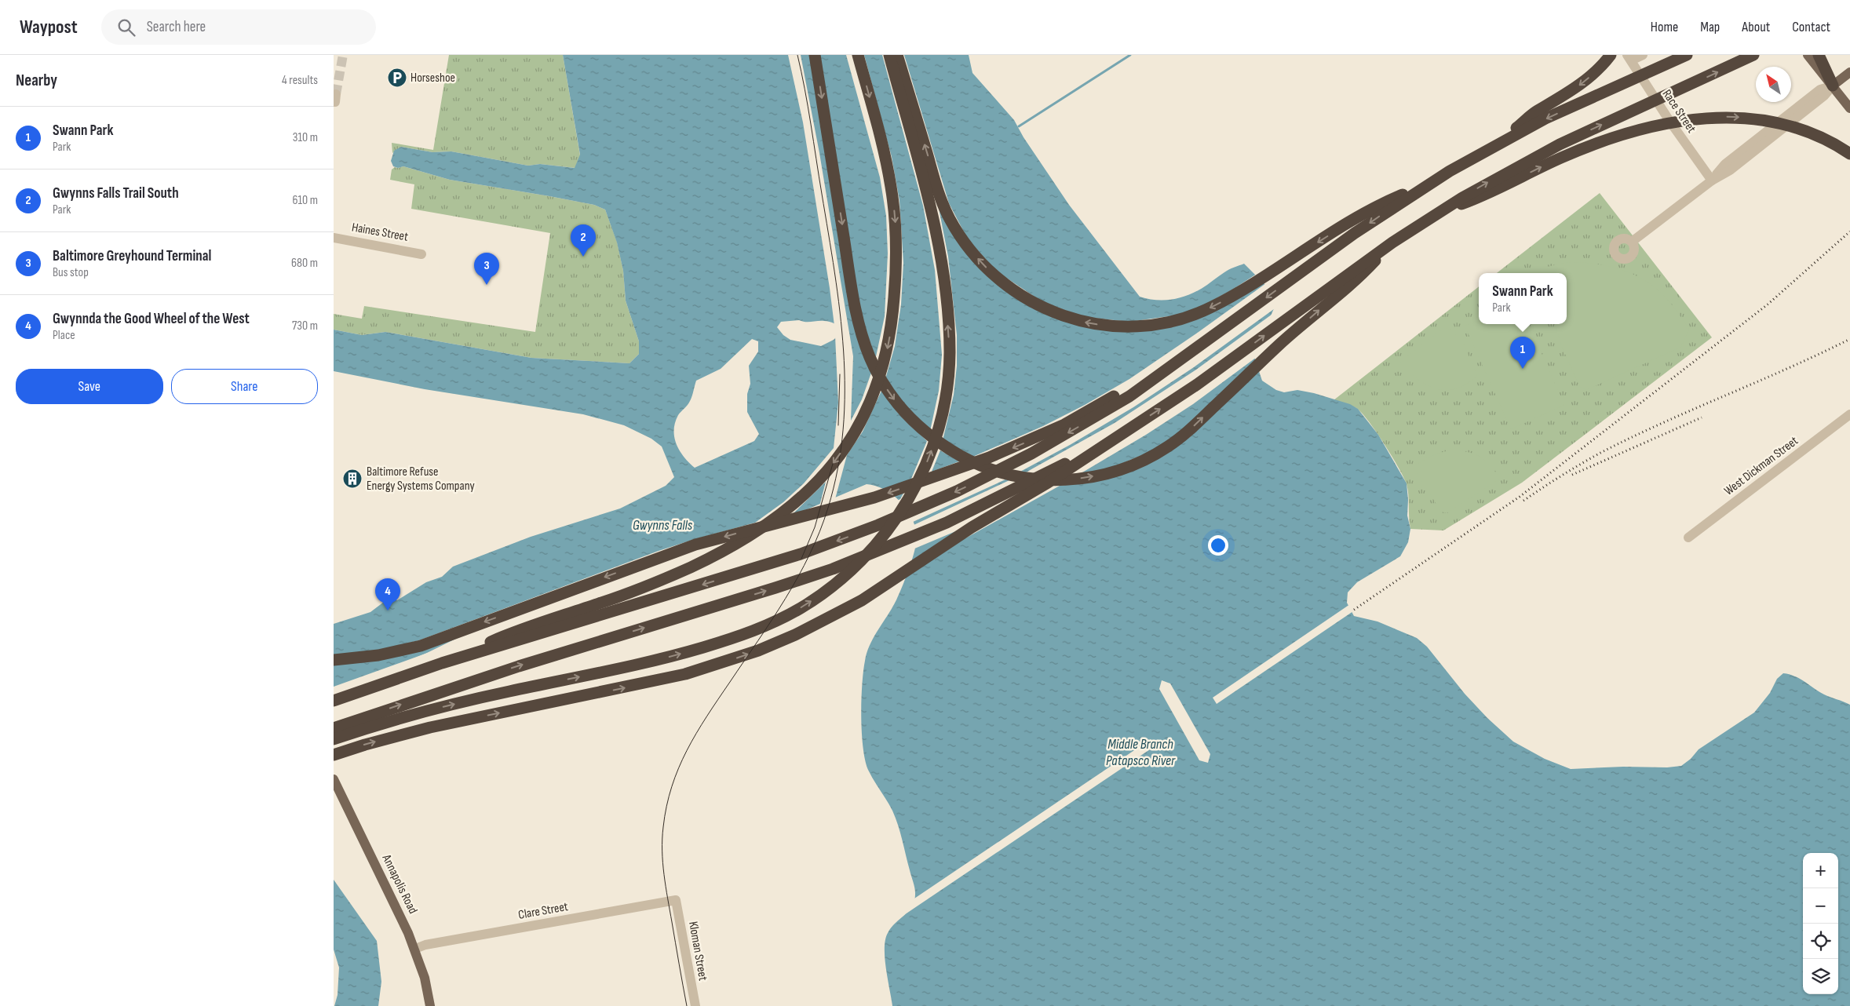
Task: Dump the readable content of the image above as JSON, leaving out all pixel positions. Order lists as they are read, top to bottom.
{
  "streets": {
    "main road": ["Annapolis Road"],
    "street": [
      "Race Street",
      "Haines Street",
      "West Dickman Street",
      "Clare Street",
      "Kloman Street"
    ]
  },
  "crossings": [
    ["Annapolis Road", "Clare Street"],
    ["Clare Street", "Kloman Street"]
  ],
  "water": ["Gwynns Falls", "Middle Branch Patapsco River"],
  "places": {
    "parking": ["Horseshoe"],
    "building": ["Baltimore Refuse Energy Systems Company"]
  },
  "north": "top left",
  "page": {
    "header": "Waypost",
    "search": "Search here",
    "nav": [
      "Home",
      "Map",
      "About",
      "Contact"
    ],
    "heading": ["Nearby", "4 results"],
    "list": [
      {
        "mark": "1",
        "name": "Swann Park",
        "note": "Park",
        "value": "310 m"
      },
      {
        "mark": "2",
        "name": "Gwynns Falls Trail South",
        "note": "Park",
        "value": "610 m"
      },
      {
        "mark": "3",
        "name": "Baltimore Greyhound Terminal",
        "note": "Bus stop",
        "value": "680 m"
      },
      {
        "mark": "4",
        "name": "Gwynnda the Good Wheel of the West",
        "note": "Place",
        "value": "730 m"
      }
    ],
    "pins": [
      "2",
      "3",
      "1",
      "4"
    ],
    "popup": ["Swann Park", "Park"],
    "buttons": ["Save", "Share"],
    "map_buttons": ["+", "−"]
  }
}
